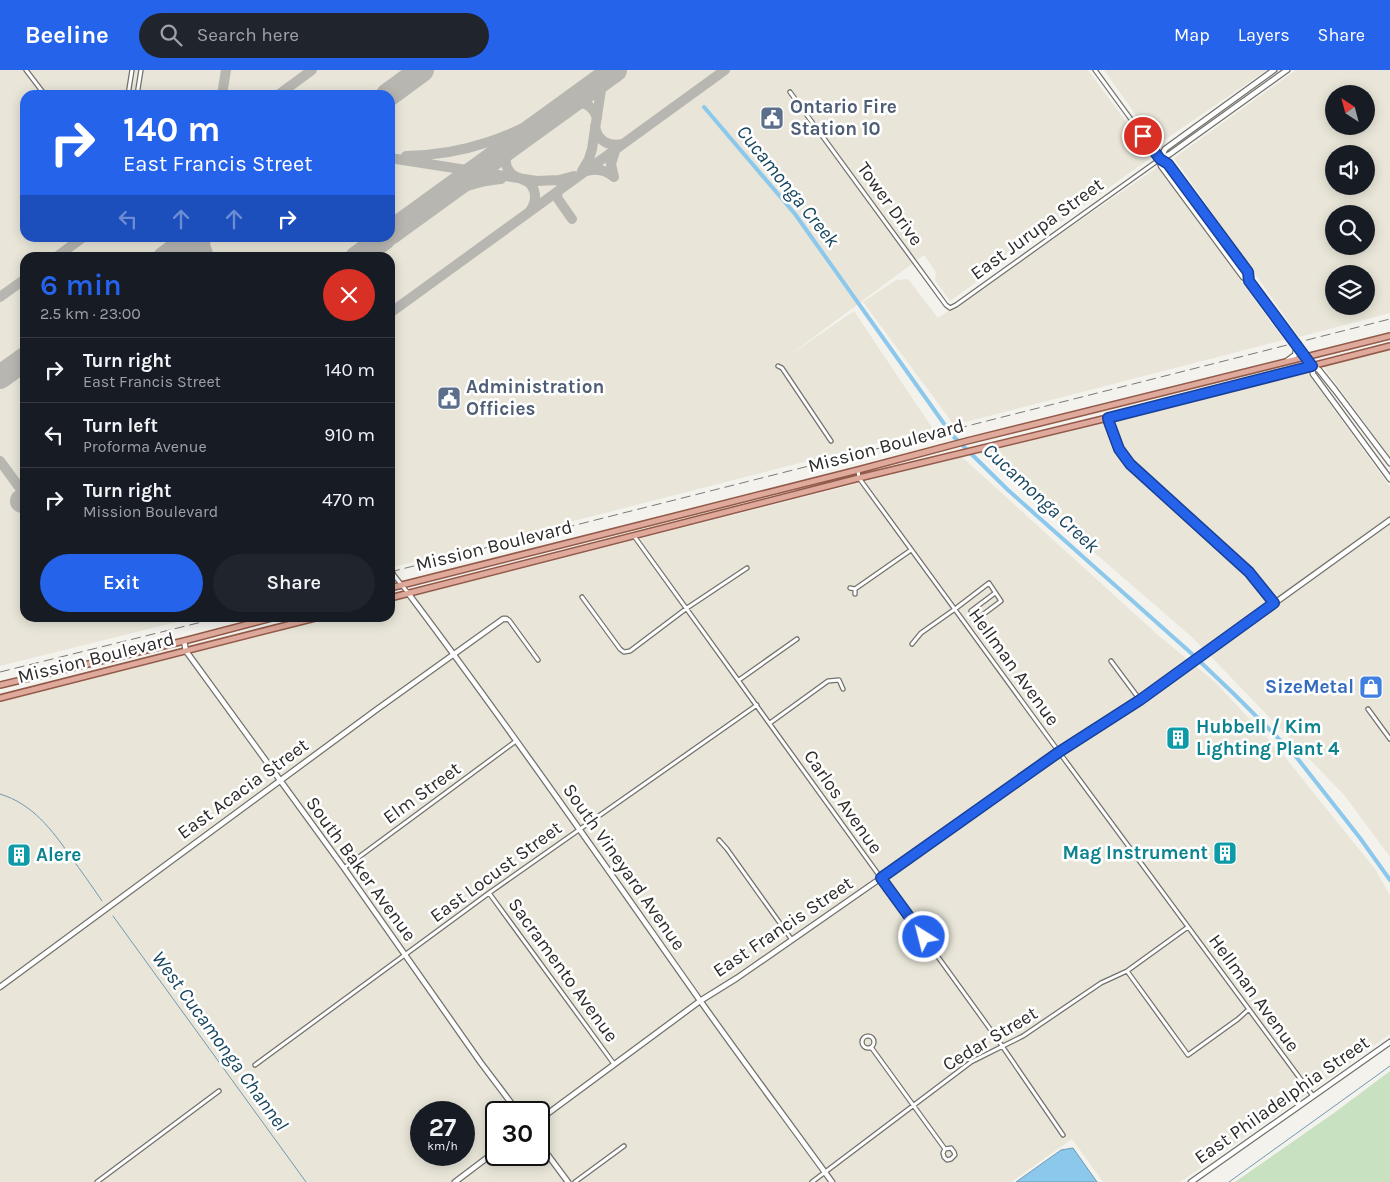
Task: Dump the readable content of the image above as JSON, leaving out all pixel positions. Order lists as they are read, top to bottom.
{
  "streets": {
    "main road": ["Mission Boulevard"],
    "street": [
      "Tower Drive",
      "East Jurupa Street",
      "Hellman Avenue",
      "East Acacia Street",
      "Elm Street",
      "Carlos Avenue",
      "South Vineyard Avenue",
      "South Baker Avenue",
      "East Locust Street",
      "East Francis Street",
      "Sacramento Avenue",
      "Cedar Street",
      "East Philadelphia Street"
    ]
  },
  "crossings": [
    ["Tower Drive", "East Jurupa Street"],
    ["Mission Boulevard", "Hellman Avenue"],
    ["Mission Boulevard", "Carlos Avenue"],
    ["Mission Boulevard", "South Vineyard Avenue"],
    ["Mission Boulevard", "South Baker Avenue"],
    ["Hellman Avenue", "East Francis Street"],
    ["Hellman Avenue", "Cedar Street"],
    ["Hellman Avenue", "East Philadelphia Street"],
    ["East Acacia Street", "South Vineyard Avenue"],
    ["East Acacia Street", "South Baker Avenue"],
    ["Elm Street", "South Vineyard Avenue"],
    ["Elm Street", "South Baker Avenue"],
    ["Carlos Avenue", "East Locust Street"],
    ["Carlos Avenue", "East Francis Street"],
    ["Carlos Avenue", "Cedar Street"],
    ["South Vineyard Avenue", "East Locust Street"],
    ["South Vineyard Avenue", "East Francis Street"],
    ["South Vineyard Avenue", "Cedar Street"],
    ["South Baker Avenue", "East Locust Street"],
    ["East Locust Street", "Sacramento Avenue"],
    ["East Francis Street", "Sacramento Avenue"]
  ],
  "water": ["Cucamonga Creek", "West Cucamonga Channel"],
  "places": {
    "public building": ["Ontario Fire Station 10", "Administration Officies"],
    "shop": ["SizeMetal"],
    "building": ["Hubbell / Kim Lighting Plant 4", "Mag Instrument", "Alere"]
  },
  "north": "top left",
  "page": {
    "header": "Beeline",
    "search": "Search here",
    "nav": ["Map", "Layers", "Share"],
    "turn": ["140 m", "East Francis Street"],
    "heading": ["6 min", "2.5 km · 23:00"],
    "list": [
      {
        "name": "Turn right",
        "note": "East Francis Street",
        "value": "140 m"
      },
      {
        "name": "Turn left",
        "note": "Proforma Avenue",
        "value": "910 m"
      },
      {
        "name": "Turn right",
        "note": "Mission Boulevard",
        "value": "470 m"
      }
    ],
    "buttons": ["Exit", "Share"],
    "speed": "27 km/h",
    "limit": "30"
  }
}
